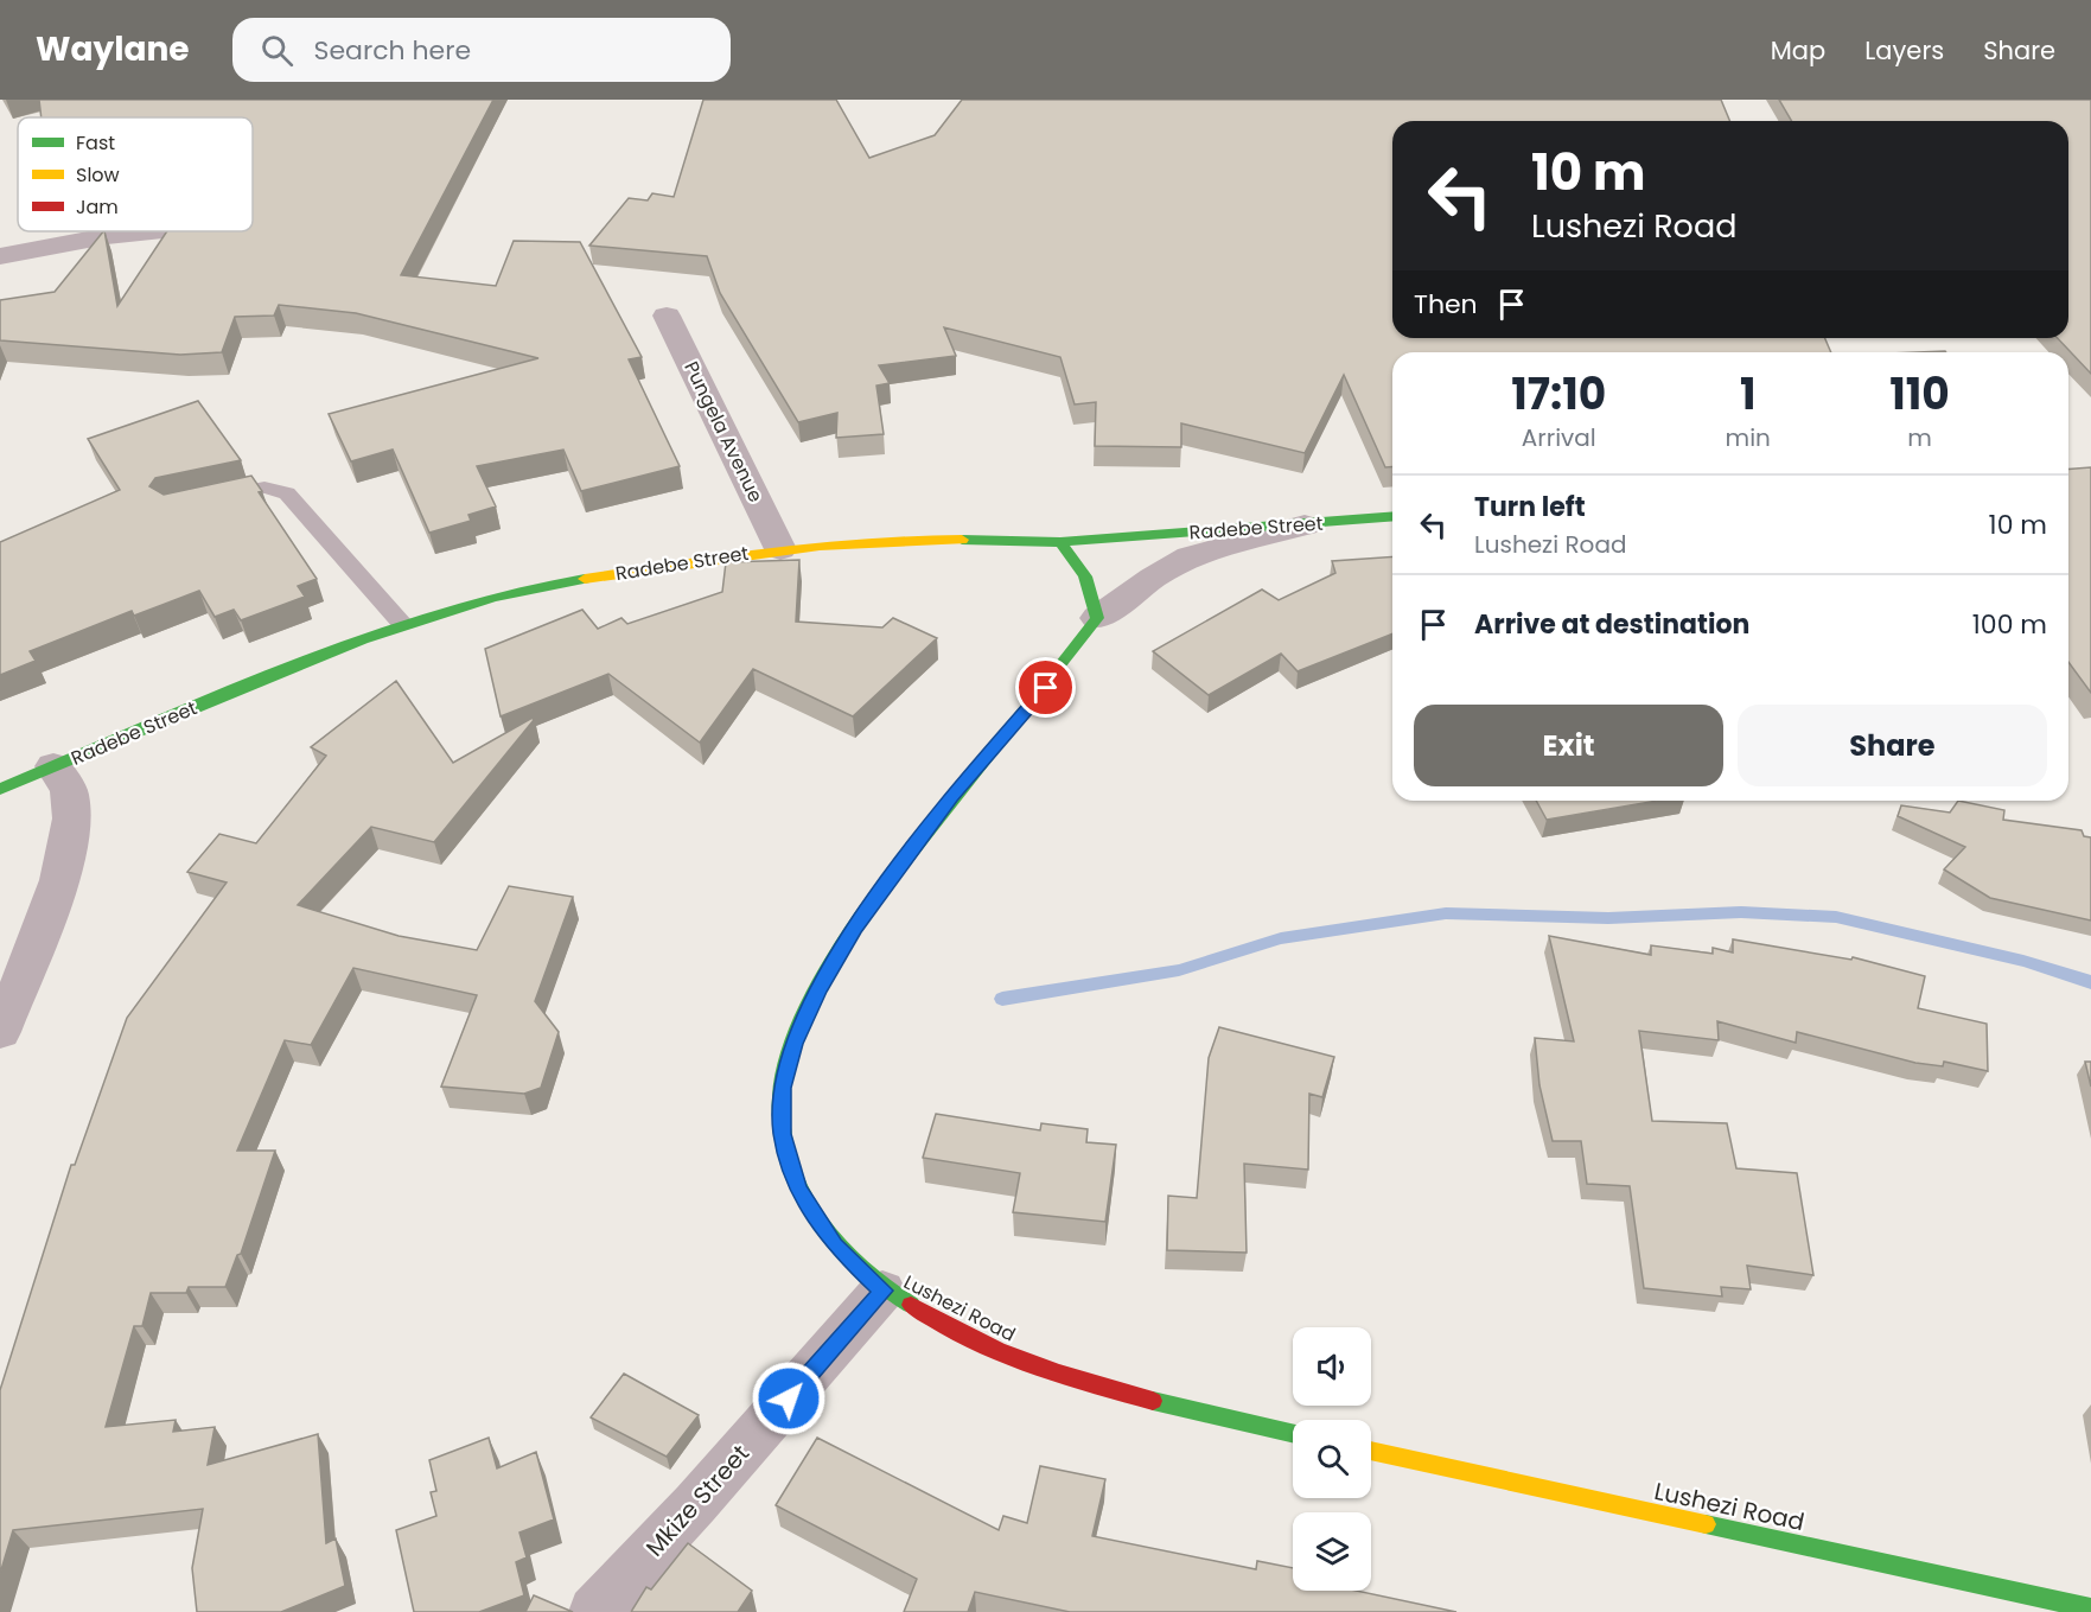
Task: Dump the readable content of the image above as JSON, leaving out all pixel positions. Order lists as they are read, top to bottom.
{
  "streets": {
    "street": [
      "Pungela Avenue",
      "Radebe Street",
      "Lushezi Road",
      "Mkize Street"
    ]
  },
  "crossings": [
    ["Pungela Avenue", "Radebe Street"],
    ["Lushezi Road", "Mkize Street"]
  ],
  "legend": ["Fast", "Slow", "Jam"],
  "page": {
    "header": "Waylane",
    "search": "Search here",
    "nav": ["Map", "Layers", "Share"],
    "turn": ["10 m", "Lushezi Road"],
    "then": "Then",
    "eta": [
      "17:10",
      "Arrival",
      "1",
      "min",
      "110",
      "m"
    ],
    "list": [
      {
        "name": "Turn left",
        "note": "Lushezi Road",
        "value": "10 m"
      },
      {
        "name": "Arrive at destination",
        "value": "100 m"
      }
    ],
    "buttons": ["Exit", "Share"]
  }
}
